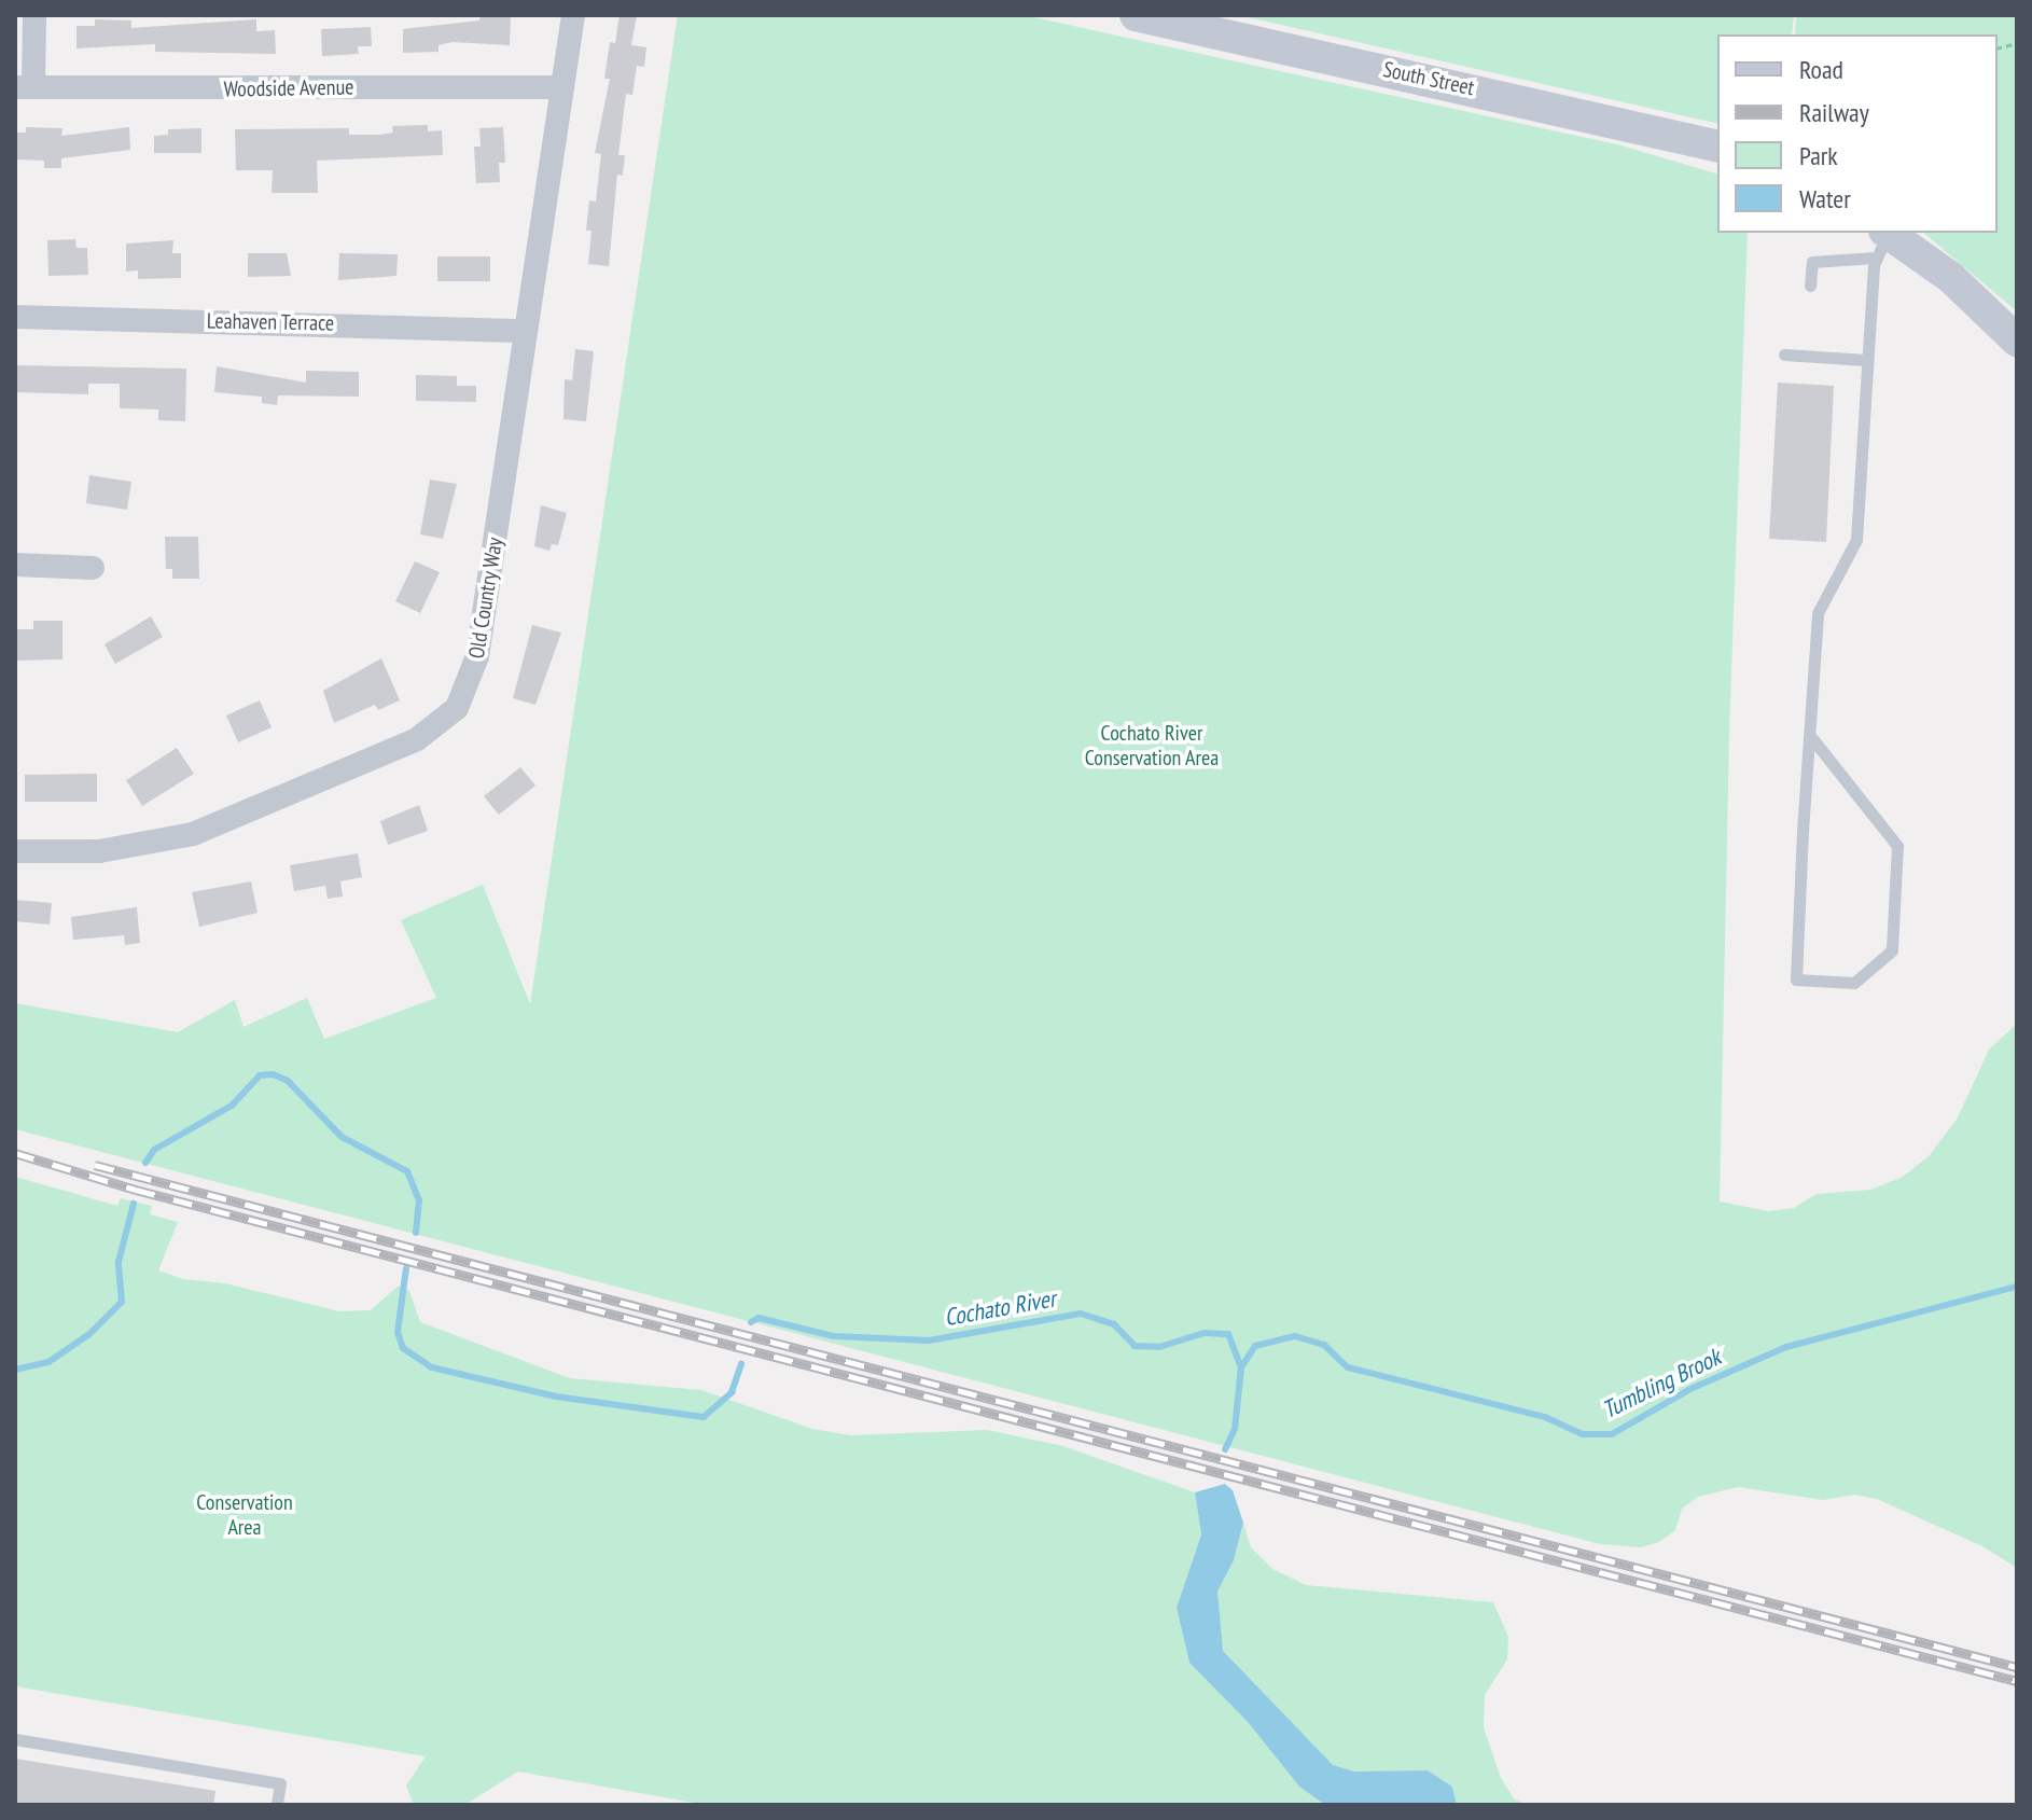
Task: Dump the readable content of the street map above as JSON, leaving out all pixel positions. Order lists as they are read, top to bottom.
{
  "streets": {
    "main road": ["South Street"],
    "street": ["Woodside Avenue", "Leahaven Terrace", "Old Country Way"]
  },
  "crossings": [
    ["Woodside Avenue", "Old Country Way"],
    ["Leahaven Terrace", "Old Country Way"]
  ],
  "water": ["Cochato River", "Tumbling Brook"],
  "parks": ["Cochato River Conservation Area", "Conservation Area"],
  "legend": [
    "Road",
    "Railway",
    "Park",
    "Water"
  ]
}
